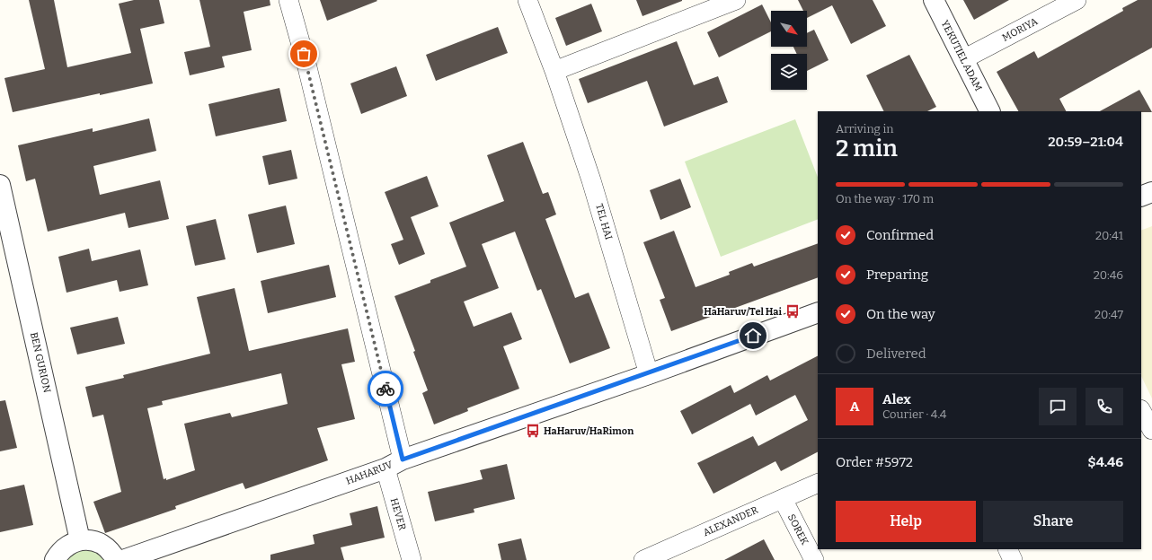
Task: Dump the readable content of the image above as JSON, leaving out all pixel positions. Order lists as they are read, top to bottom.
{
  "streets": {
    "street": [
      "MORIYA",
      "YEKUTIEL ADAM",
      "TEL HAI",
      "BEN GURION",
      "HAHARUV",
      "HEVER",
      "ALEXANDER",
      "SOREK"
    ]
  },
  "crossings": [
    ["MORIYA", "YEKUTIEL ADAM"],
    ["TEL HAI", "HAHARUV"],
    ["HAHARUV", "HEVER"],
    ["ALEXANDER", "SOREK"]
  ],
  "places": {
    "bus stop": ["HaHaruv/Tel Hai", "HaHaruv/HaRimon"]
  },
  "north": "bottom right",
  "page": {
    "heading": ["2 min", "Arriving in", "20:59–21:04"],
    "panel": [
      "Alex",
      "Courier · 4.4",
      "Order #5972",
      "$4.46"
    ],
    "bar": "On the way · 170 m",
    "list": [
      ["Confirmed", "20:41"],
      ["Preparing", "20:46"],
      ["On the way", "20:47"],
      "Delivered"
    ],
    "round": "A",
    "buttons": ["Help", "Share"]
  }
}
